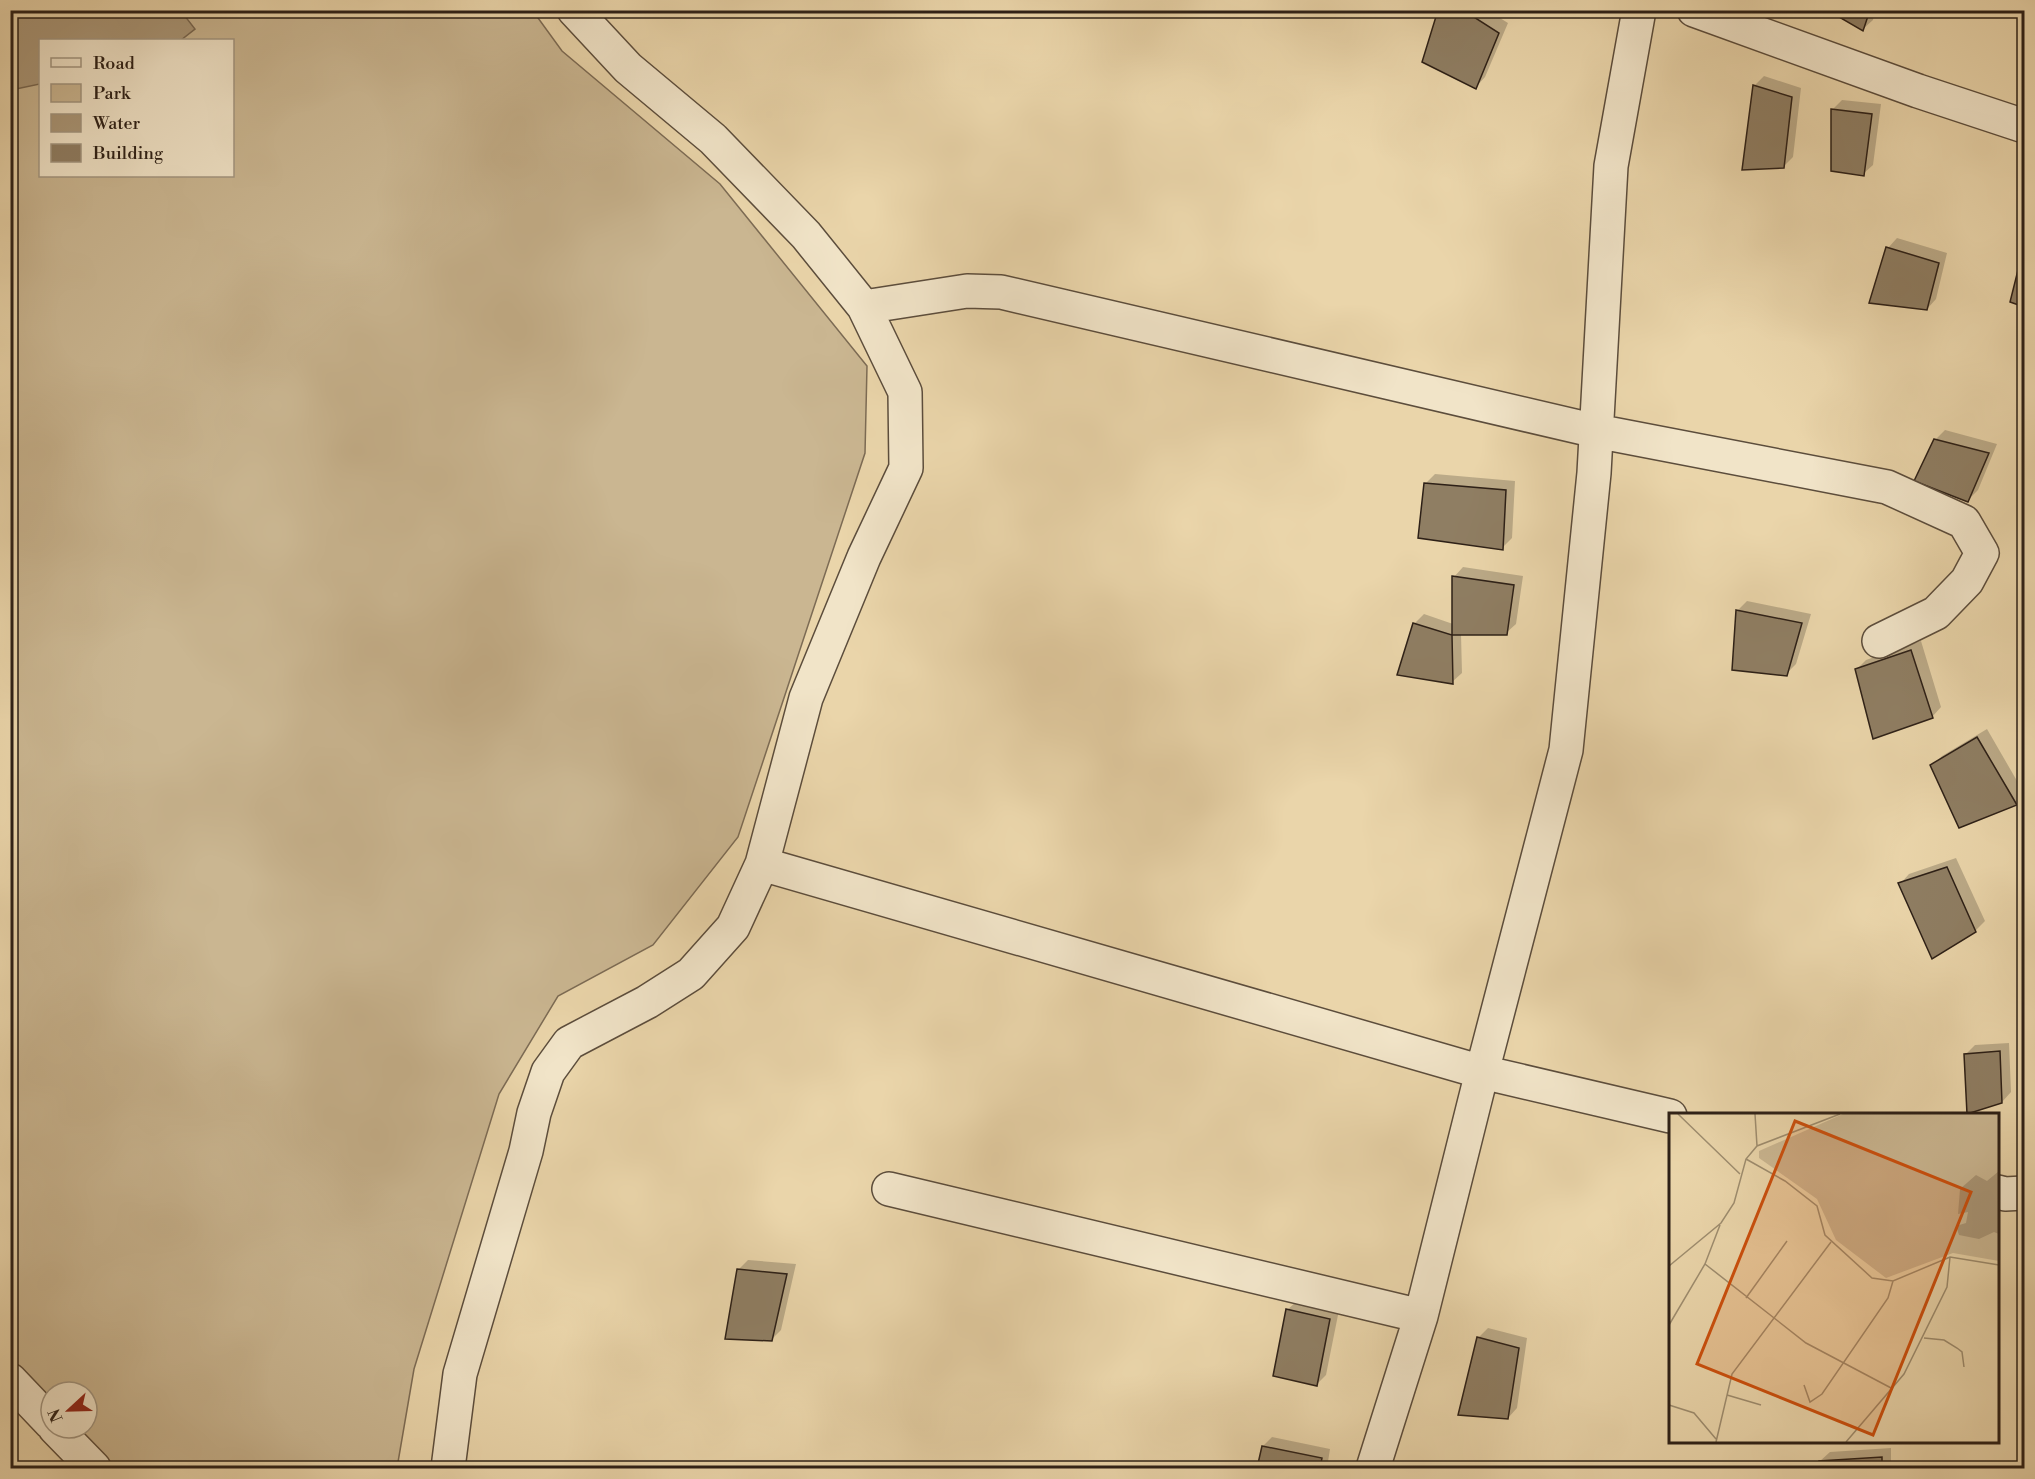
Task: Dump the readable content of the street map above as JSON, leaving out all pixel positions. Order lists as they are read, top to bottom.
{
  "legend": [
    "Road",
    "Park",
    "Water",
    "Building"
  ],
  "north": "left"
}
